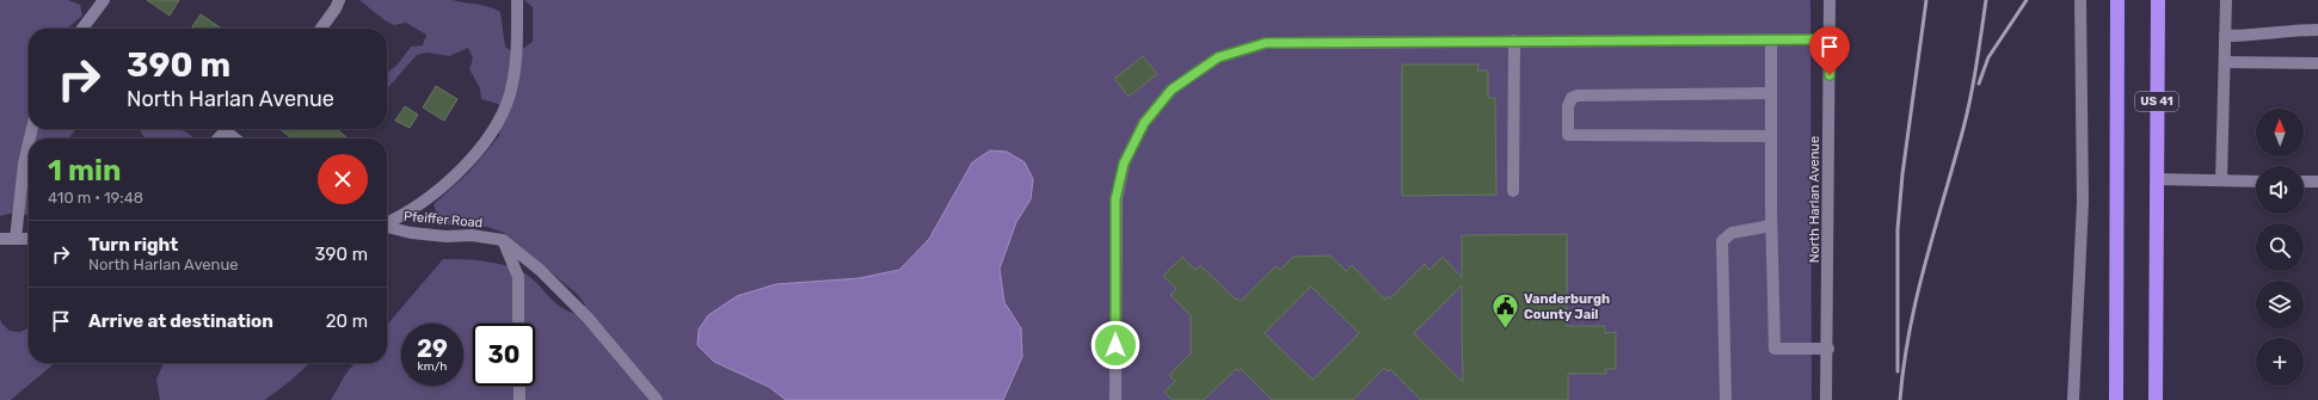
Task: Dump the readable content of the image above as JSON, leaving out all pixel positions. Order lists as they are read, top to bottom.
{
  "streets": {
    "highway": ["US 41"],
    "street": ["North Harlan Avenue", "Pfeiffer Road"]
  },
  "places": {
    "public building": ["Vanderburgh County Jail"]
  },
  "north": "top",
  "page": {
    "turn": ["390 m", "North Harlan Avenue"],
    "map_buttons": "+",
    "heading": ["1 min", "410 m · 19:48"],
    "list": [
      {
        "name": "Turn right",
        "note": "North Harlan Avenue",
        "value": "390 m"
      },
      {
        "name": "Arrive at destination",
        "value": "20 m"
      }
    ],
    "speed": "29 km/h",
    "limit": "30"
  }
}
